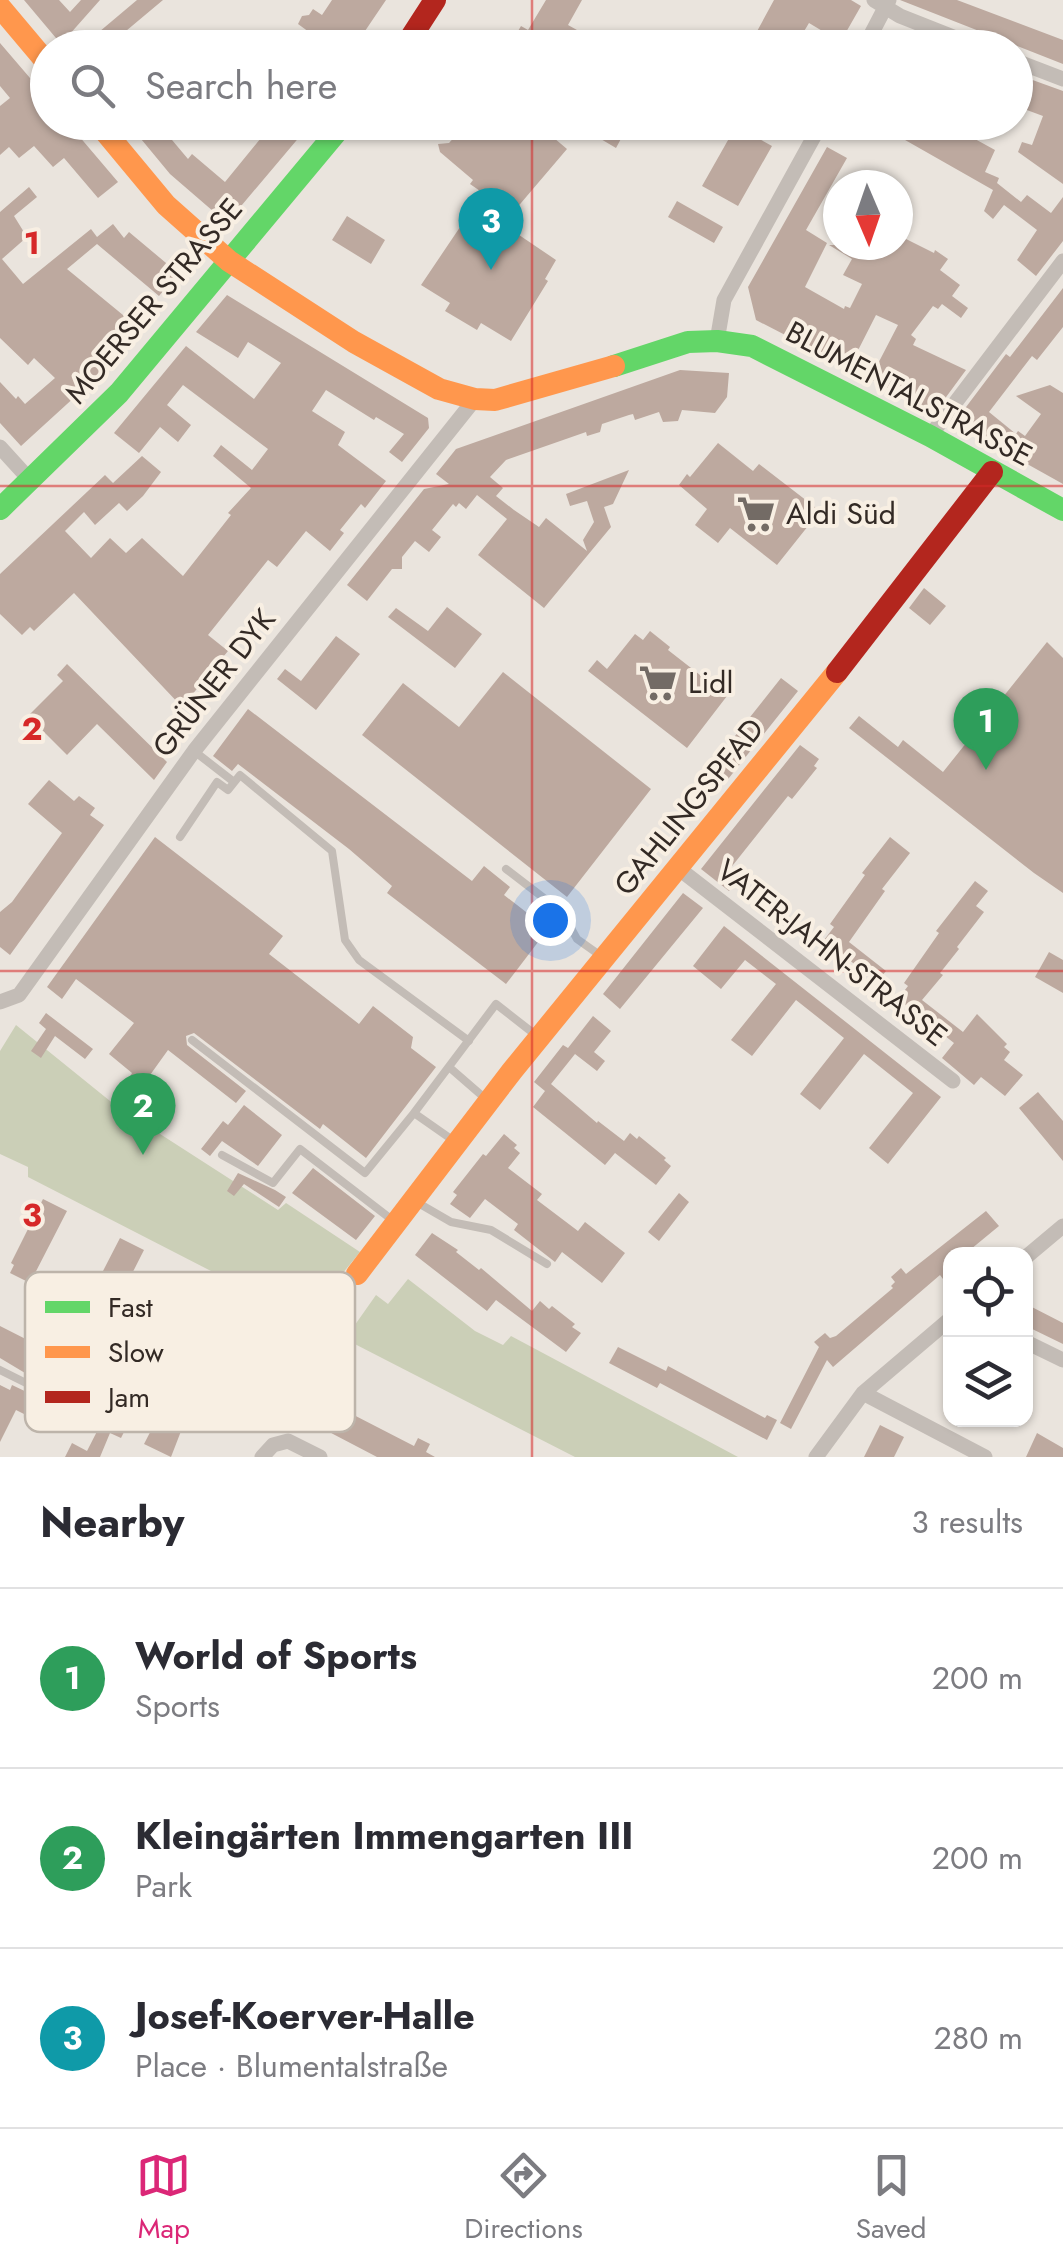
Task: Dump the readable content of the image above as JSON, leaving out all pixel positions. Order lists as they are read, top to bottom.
{
  "streets": {
    "main road": ["MOERSER STRASSE", "BLUMENTALSTRASSE", "GAHLINGSPFAD"],
    "street": ["GRÜNER DYK", "VATER-JAHN-STRASSE"]
  },
  "crossings": [
    ["MOERSER STRASSE", "BLUMENTALSTRASSE"],
    ["BLUMENTALSTRASSE", "GRÜNER DYK"],
    ["BLUMENTALSTRASSE", "GAHLINGSPFAD"],
    ["GAHLINGSPFAD", "VATER-JAHN-STRASSE"]
  ],
  "places": {
    "supermarket": ["Aldi Süd", "Lidl"]
  },
  "legend": ["Fast", "Slow", "Jam"],
  "north": "bottom",
  "page": {
    "search": "Search here",
    "pins": ["3", "1", "2"],
    "heading": ["Nearby", "3 results"],
    "list": [
      {
        "mark": "1",
        "name": "World of Sports",
        "note": "Sports",
        "value": "200 m"
      },
      {
        "mark": "2",
        "name": "Kleingärten Immengarten III",
        "note": "Park",
        "value": "200 m"
      },
      {
        "mark": "3",
        "name": "Josef-Koerver-Halle",
        "note": "Place · Blumentalstraße",
        "value": "280 m"
      }
    ],
    "nav": ["Map", "Directions", "Saved"]
  },
  "grid": {
    "rows": ["1", "2", "3"]
  }
}
